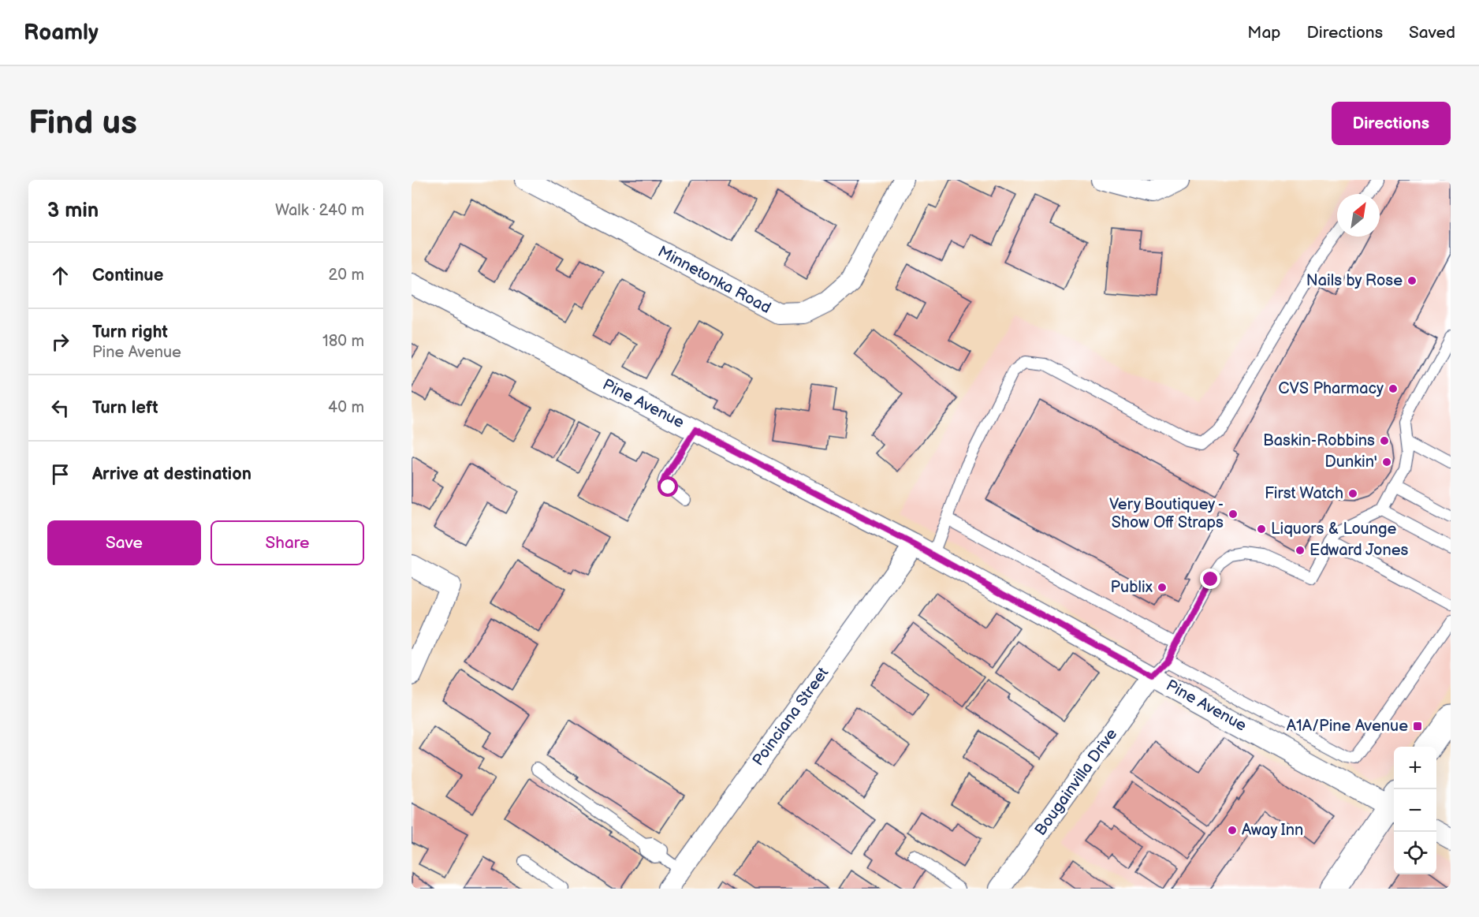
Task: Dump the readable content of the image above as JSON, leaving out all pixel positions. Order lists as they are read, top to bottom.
{
  "streets": {
    "street": [
      "Minnetonka Road",
      "Pine Avenue",
      "Poinciana Street",
      "Bougainvilla Drive"
    ]
  },
  "crossings": [
    ["Pine Avenue", "Poinciana Street"],
    ["Pine Avenue", "Bougainvilla Drive"]
  ],
  "places": {
    "other": [
      "Nails by Rose",
      "CVS Pharmacy",
      "Baskin-Robbins",
      "Dunkin'",
      "First Watch",
      "Very Boutiquey - Show Off Straps",
      "Liquors & Lounge",
      "Edward Jones",
      "Publix",
      "Away Inn"
    ],
    "transit": ["A1A/Pine Avenue"]
  },
  "north": "top right",
  "page": {
    "header": "Roamly",
    "nav": ["Map", "Directions", "Saved"],
    "buttons": [
      "Directions",
      ["Save", "Share"]
    ],
    "title": "Find us",
    "heading": ["3 min", "Walk · 240 m"],
    "list": [
      ["Continue", "20 m"],
      ["Turn right", "Pine Avenue", "180 m"],
      ["Turn left", "40 m"],
      "Arrive at destination"
    ],
    "map_buttons": ["+", "−"]
  }
}
